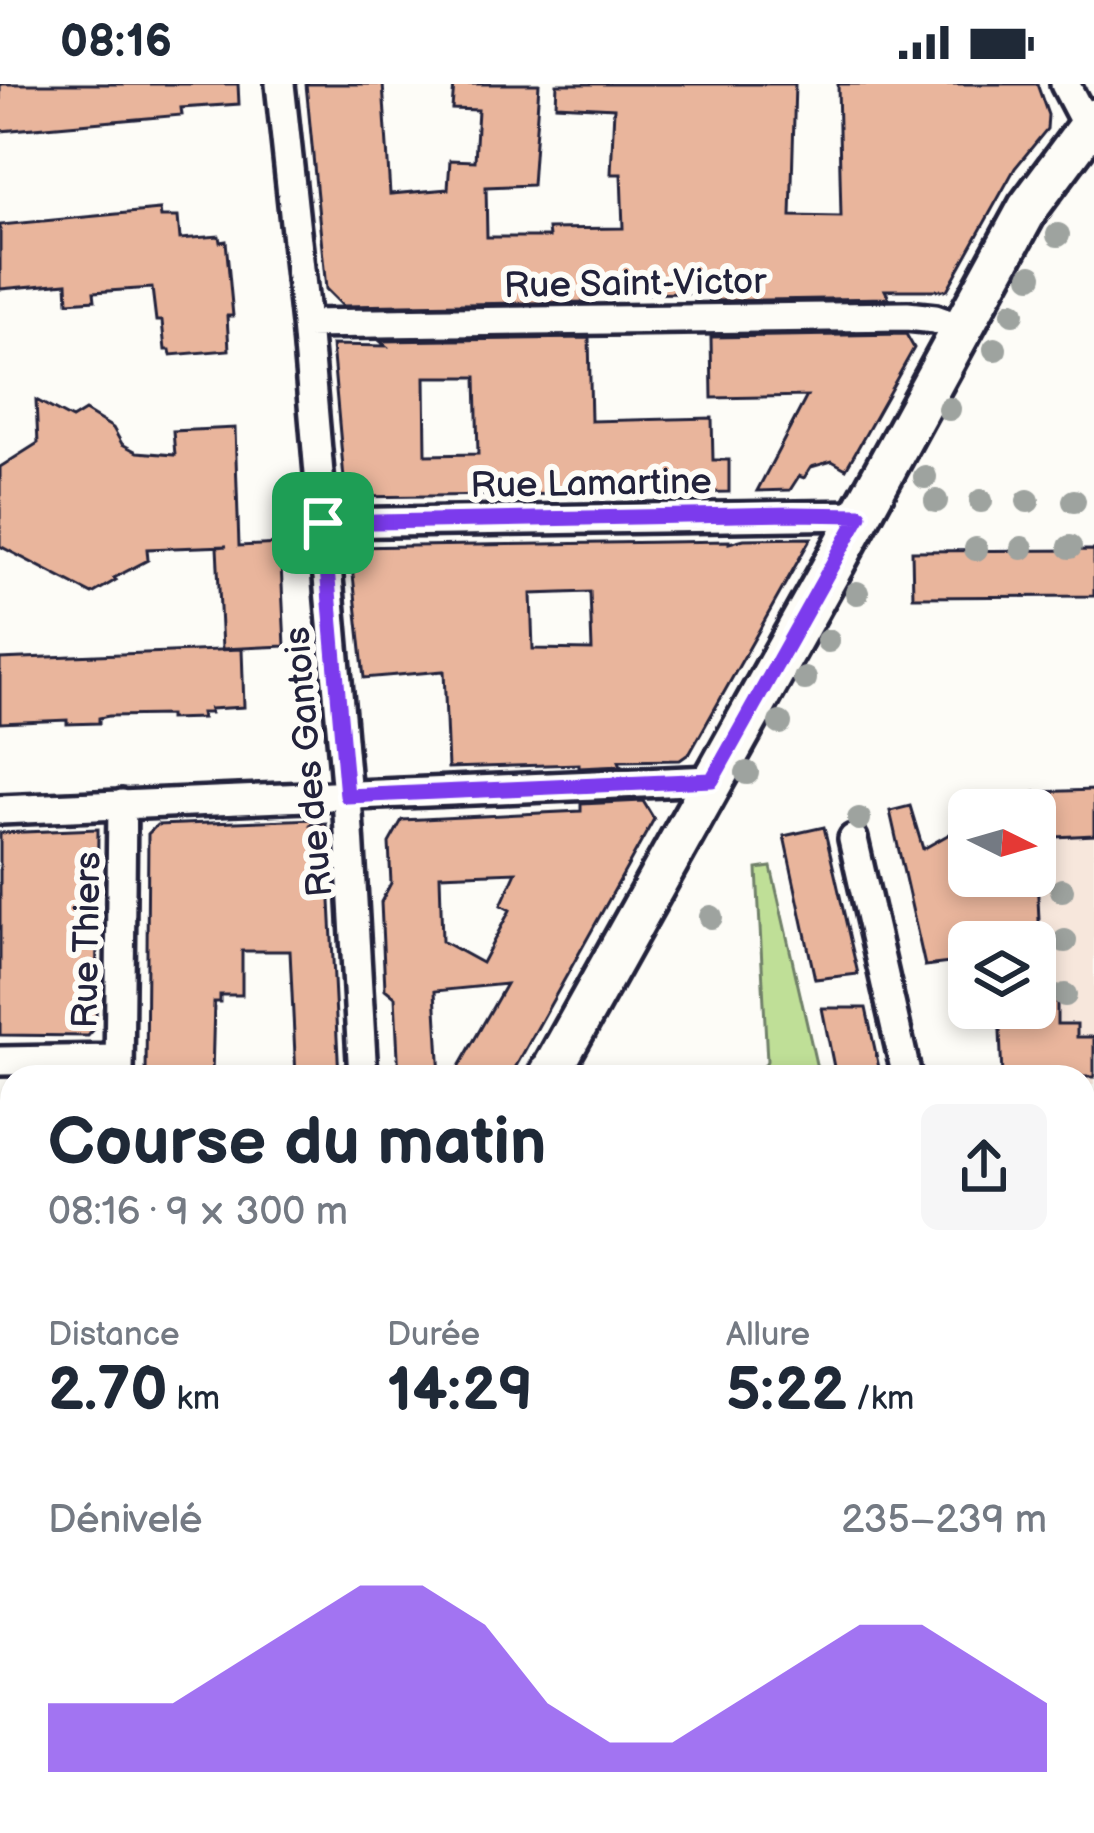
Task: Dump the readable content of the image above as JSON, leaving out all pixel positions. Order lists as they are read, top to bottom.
{
  "streets": {
    "street": [
      "Rue Saint-Victor",
      "Rue Lamartine",
      "Rue des Gantois",
      "Rue Thiers"
    ]
  },
  "crossings": [
    ["Rue Saint-Victor", "Rue des Gantois"],
    ["Rue Lamartine", "Rue des Gantois"]
  ],
  "north": "right",
  "page": {
    "status": "08:16",
    "heading": ["Course du matin", "08:16 · 9 × 300 m"],
    "stats": [
      ["Distance", "2.70 km"],
      ["Durée", "14:29"],
      ["Allure", "5:22 /km"]
    ],
    "chart": ["Dénivelé", "235–239 m"]
  }
}
